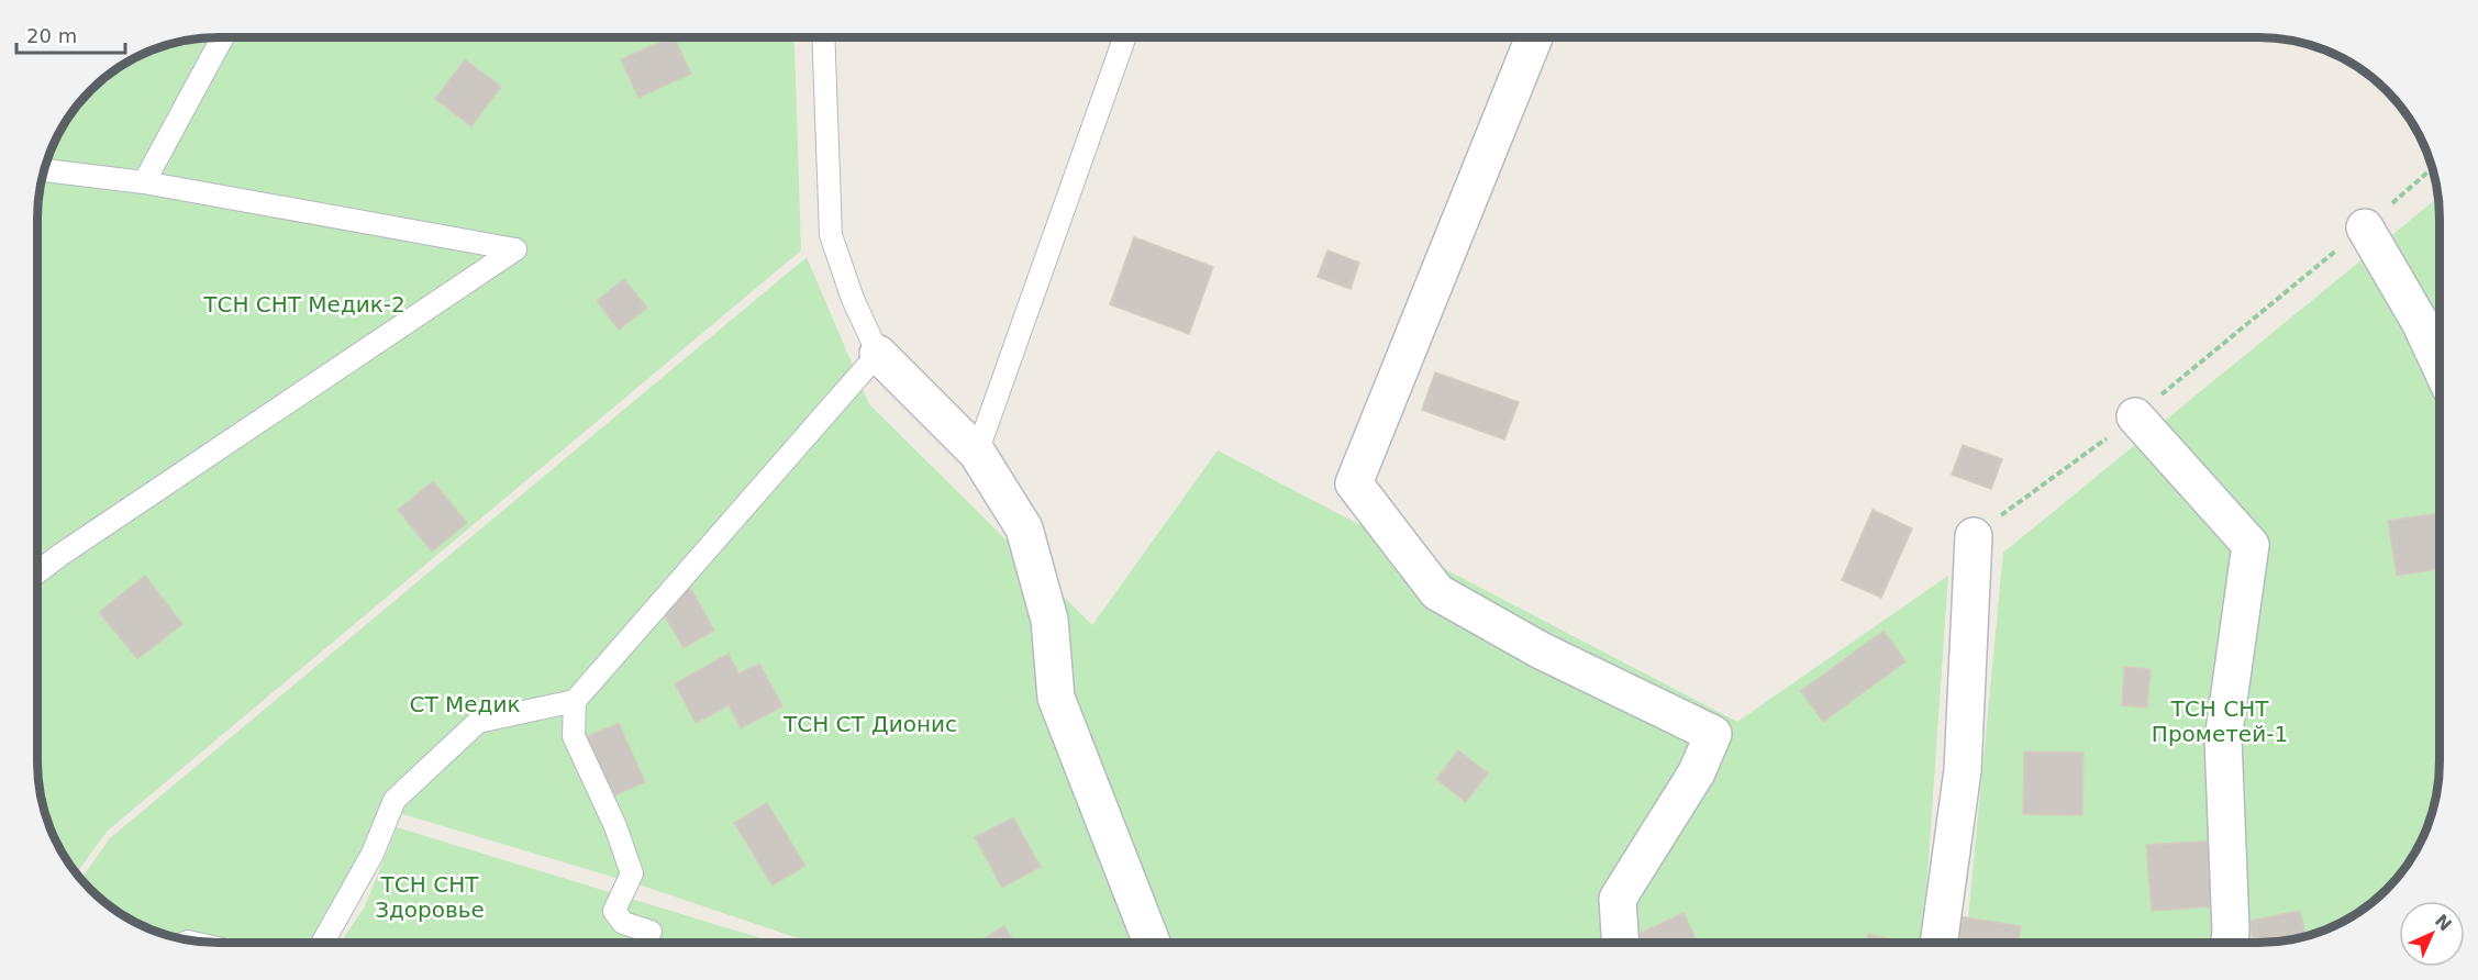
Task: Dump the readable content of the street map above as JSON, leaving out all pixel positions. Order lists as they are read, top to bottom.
{
  "parks": [
    "ТСН СНТ Медик-2",
    "СТ Медик",
    "ТСН СНТ Прометей-1",
    "ТСН СТ Дионис",
    "ТСН СНТ Здоровье"
  ],
  "scale_bar": "20 m",
  "north": "top right"
}
